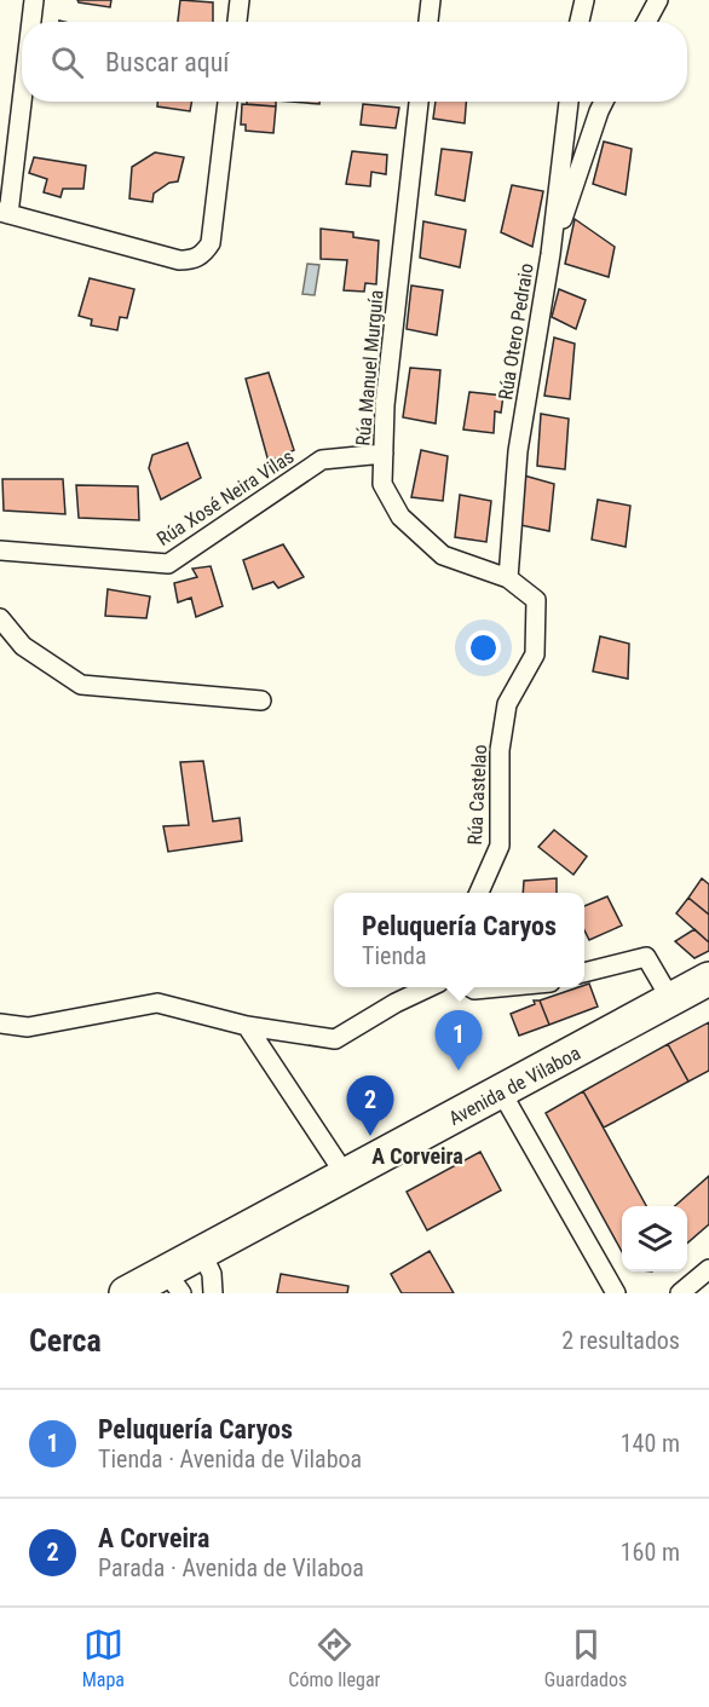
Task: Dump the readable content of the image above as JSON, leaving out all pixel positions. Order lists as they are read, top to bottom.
{
  "streets": {
    "highway": ["Avenida de Vilaboa"],
    "street": [
      "Rúa Otero Pedraio",
      "Rúa Manuel Murguía",
      "Rúa Xosé Neira Vilas",
      "Rúa Castelao"
    ]
  },
  "crossings": [
    ["Rúa Otero Pedraio", "Rúa Manuel Murguía"],
    ["Rúa Otero Pedraio", "Rúa Castelao"],
    ["Rúa Manuel Murguía", "Rúa Xosé Neira Vilas"],
    ["Rúa Manuel Murguía", "Rúa Castelao"]
  ],
  "districts": ["A Corveira"],
  "page": {
    "search": "Buscar aquí",
    "popup": ["Peluquería Caryos", "Tienda"],
    "pins": ["1", "2"],
    "heading": ["Cerca", "2 resultados"],
    "list": [
      {
        "mark": "1",
        "name": "Peluquería Caryos",
        "note": "Tienda · Avenida de Vilaboa",
        "value": "140 m"
      },
      {
        "mark": "2",
        "name": "A Corveira",
        "note": "Parada · Avenida de Vilaboa",
        "value": "160 m"
      }
    ],
    "nav": ["Mapa", "Cómo llegar", "Guardados"]
  }
}
